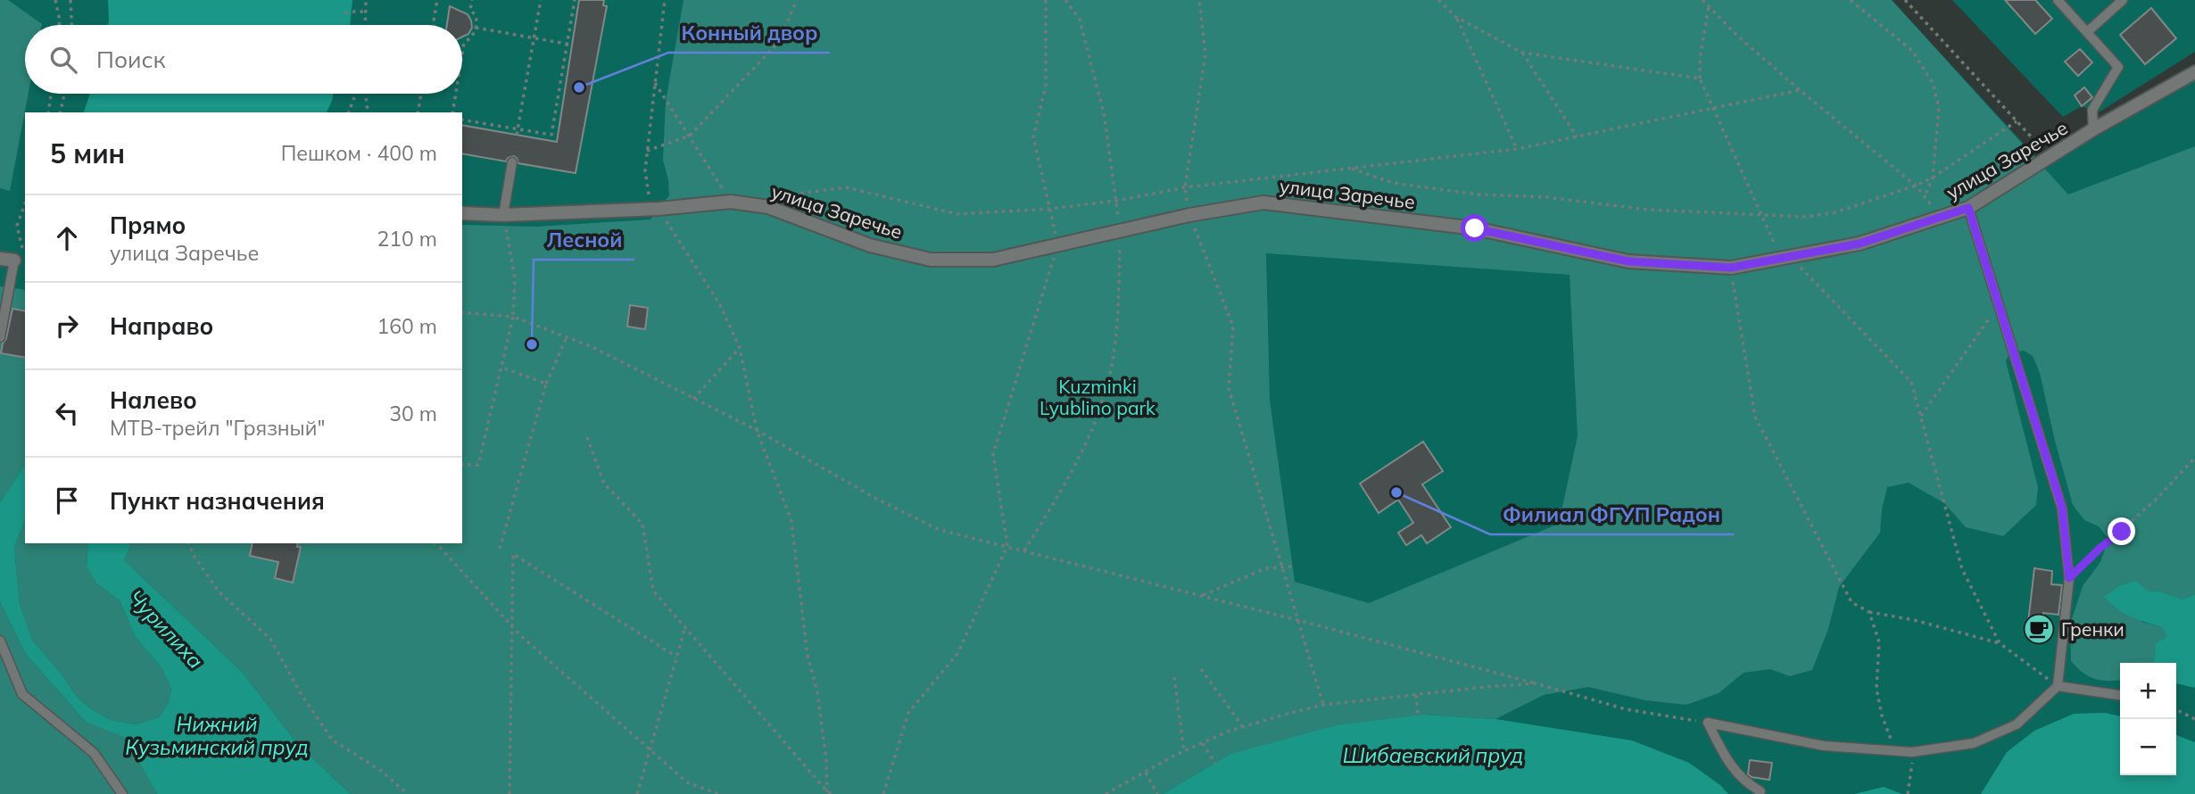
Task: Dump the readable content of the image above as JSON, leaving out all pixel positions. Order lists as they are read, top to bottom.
{
  "streets": {
    "street": ["улица Заречье"]
  },
  "water": ["Чурилиха", "Нижний Кузьминский пруд", "Шибаевский пруд"],
  "parks": ["Kuzminki Lyublino park"],
  "places": {
    "other": ["Конный двор", "Лесной", "Филиал ФГУП Радон"],
    "cafe": ["Гренки"]
  },
  "page": {
    "search": "Поиск",
    "heading": ["5 мин", "Пешком · 400 m"],
    "list": [
      ["Прямо", "улица Заречье", "210 m"],
      ["Направо", "160 m"],
      ["Налево", "MTB-трейл \"Грязный\"", "30 m"],
      "Пункт назначения"
    ],
    "map_buttons": ["+", "−"]
  }
}
